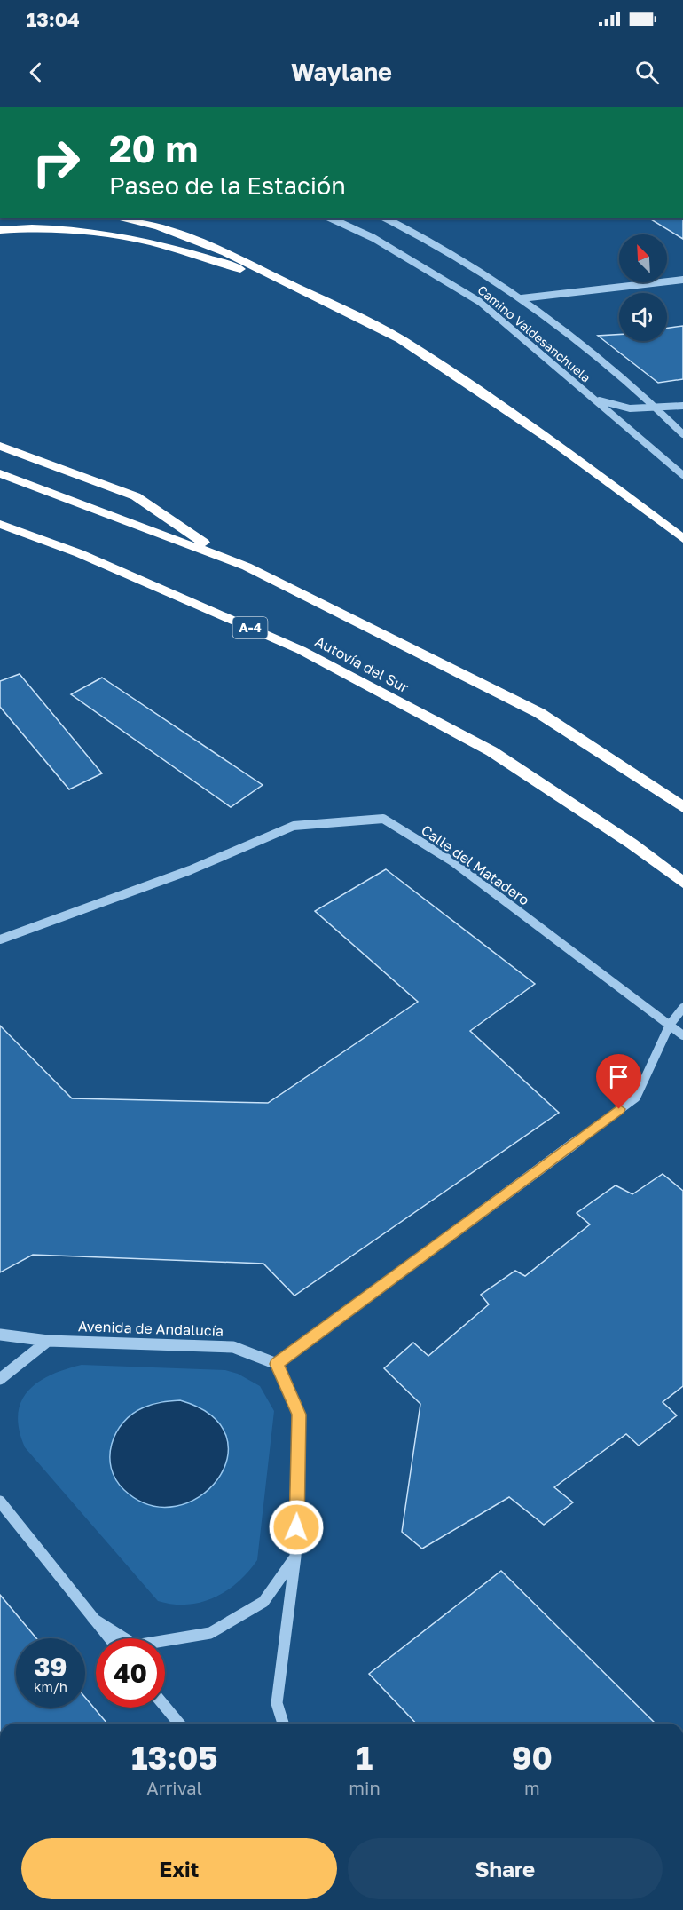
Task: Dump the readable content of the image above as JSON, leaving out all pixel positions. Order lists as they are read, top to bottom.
{
  "streets": {
    "highway": ["A-4", "Autovía del Sur"],
    "street": ["Camino Valdesanchuela", "Calle del Matadero", "Avenida de Andalucía"]
  },
  "north": "top left",
  "page": {
    "status": "13:04",
    "header": "Waylane",
    "turn": ["20 m", "Paseo de la Estación"],
    "speed": "39 km/h",
    "limit": "40",
    "eta": [
      "13:05",
      "Arrival",
      "1",
      "min",
      "90",
      "m"
    ],
    "buttons": ["Exit", "Share"]
  }
}
